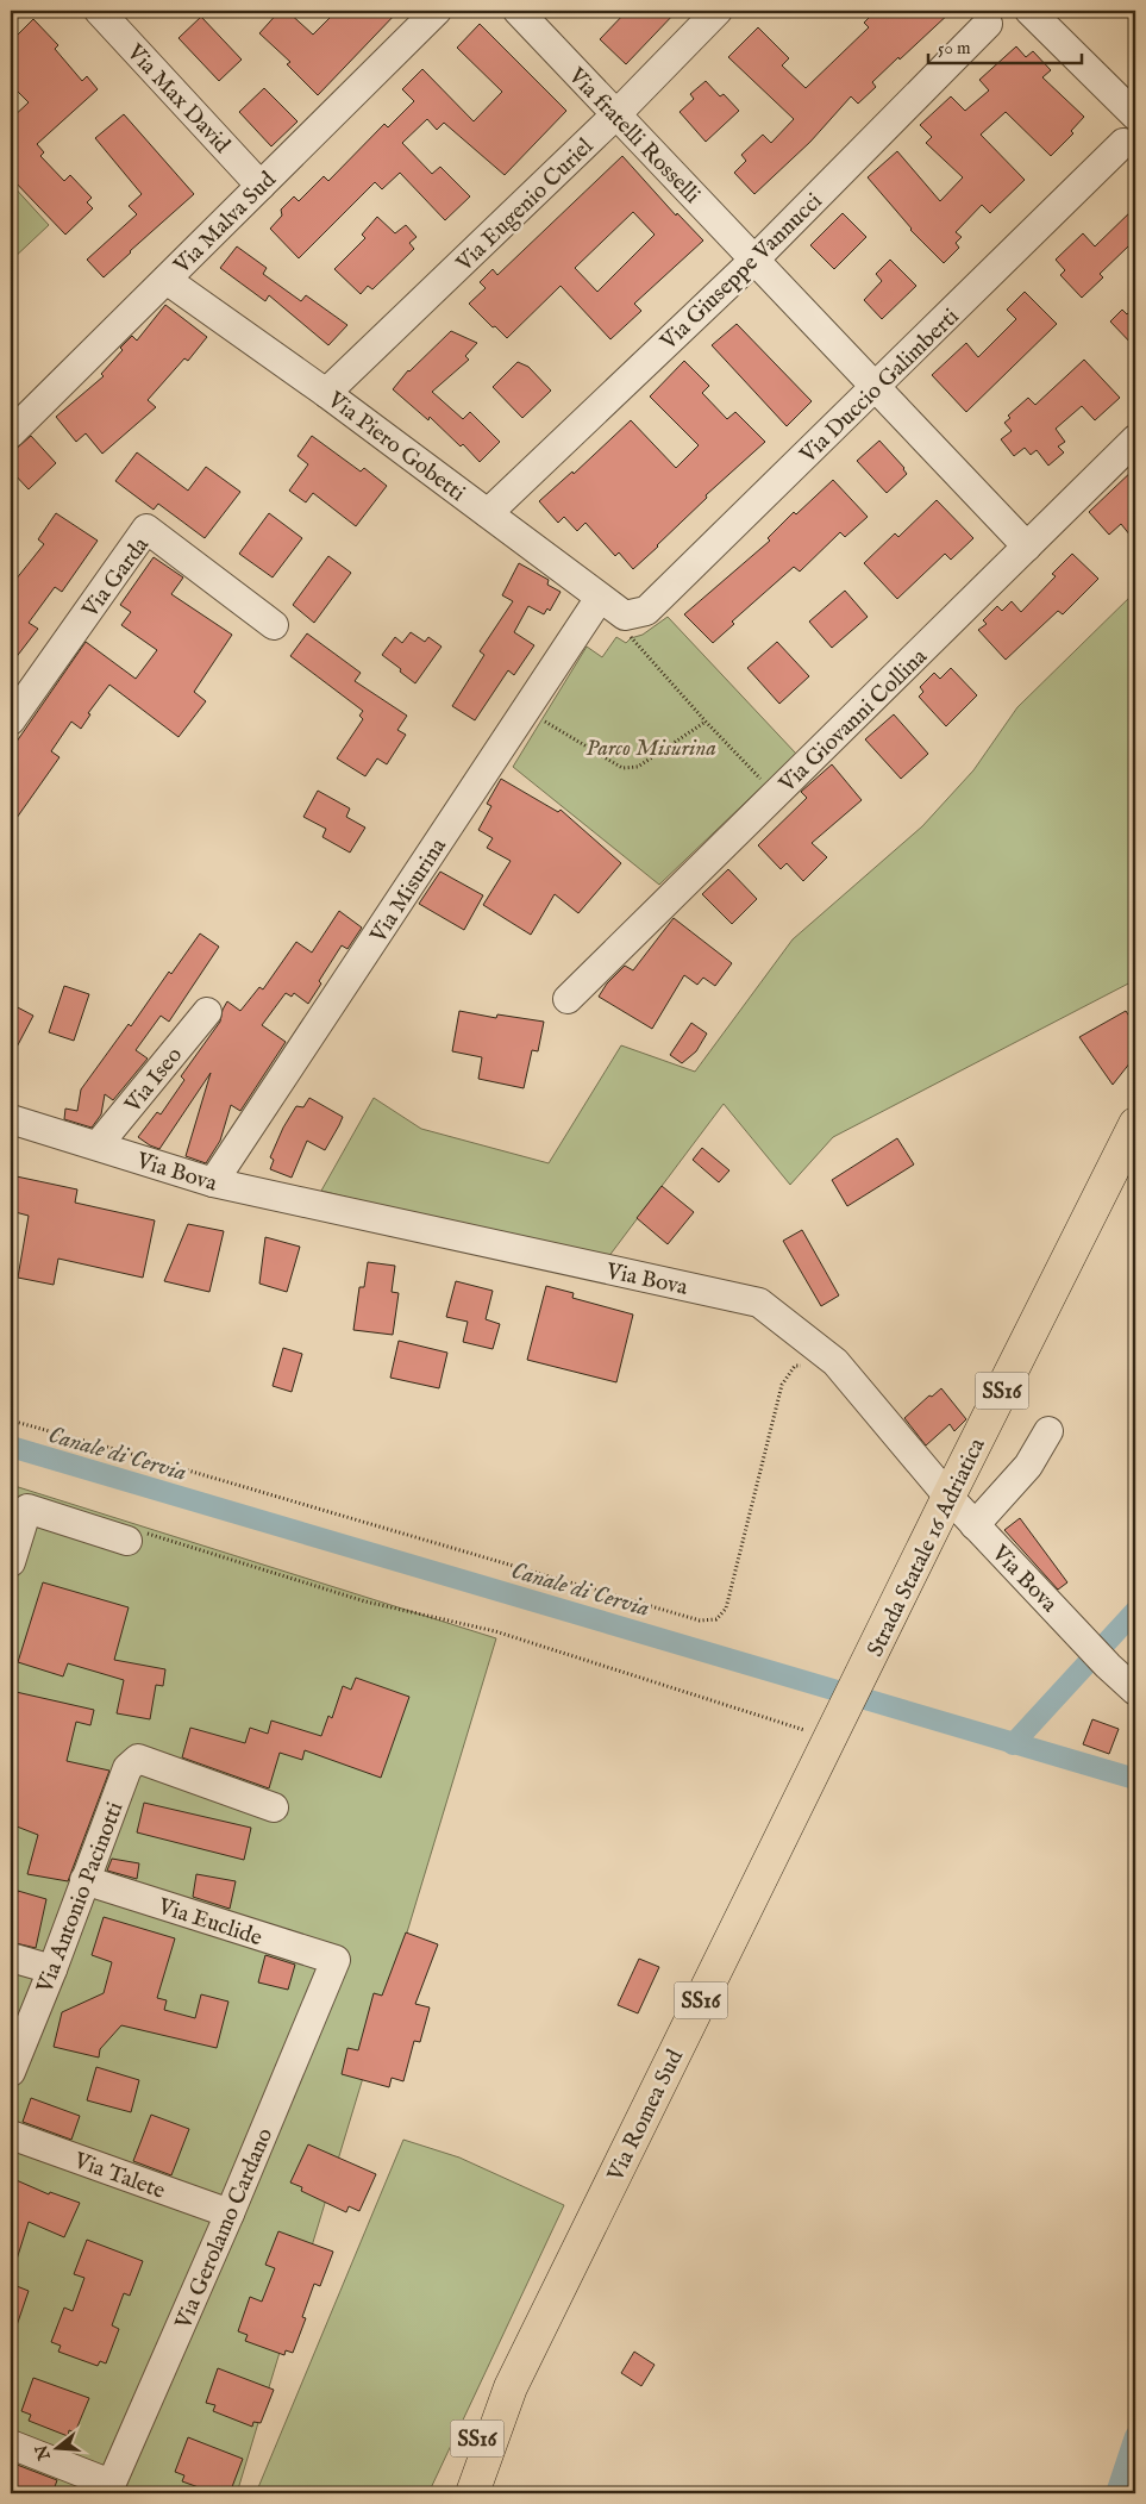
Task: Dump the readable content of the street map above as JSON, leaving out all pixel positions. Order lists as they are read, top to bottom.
{
  "streets": {
    "main road": ["SS16", "Strada Statale 16 Adriatica", "Via Romea Sud"],
    "street": [
      "Via Max David",
      "Via fratelli Rosselli",
      "Via Eugenio Curiel",
      "Via Malva Sud",
      "Via Giuseppe Vannucci",
      "Via Duccio Galimberti",
      "Via Piero Gobetti",
      "Via Garda",
      "Via Giovanni Collina",
      "Via Misurina",
      "Via Iseo",
      "Via Bova",
      "Via Antonio Pacinotti",
      "Via Euclide",
      "Via Talete",
      "Via Gerolamo Cardano"
    ]
  },
  "crossings": [
    ["Via Max David", "Via Malva Sud"],
    ["Via fratelli Rosselli", "Via Eugenio Curiel"],
    ["Via fratelli Rosselli", "Via Giuseppe Vannucci"],
    ["Via fratelli Rosselli", "Via Duccio Galimberti"],
    ["Via fratelli Rosselli", "Via Giovanni Collina"],
    ["Via Eugenio Curiel", "Via Piero Gobetti"],
    ["Via Malva Sud", "Via Piero Gobetti"],
    ["Via Giuseppe Vannucci", "Via Piero Gobetti"],
    ["Via Duccio Galimberti", "Via Piero Gobetti"],
    ["Via Piero Gobetti", "Via Misurina"],
    ["Via Misurina", "Via Bova"],
    ["Via Iseo", "Via Bova"],
    ["Via Bova", "Strada Statale 16 Adriatica"],
    ["Strada Statale 16 Adriatica", "Via Romea Sud"],
    ["Via Antonio Pacinotti", "Via Euclide"],
    ["Via Euclide", "Via Gerolamo Cardano"],
    ["Via Talete", "Via Gerolamo Cardano"]
  ],
  "water": ["Canale di Cervia"],
  "parks": ["Parco Misurina"],
  "scale_bar": "50 m",
  "north": "left"
}
